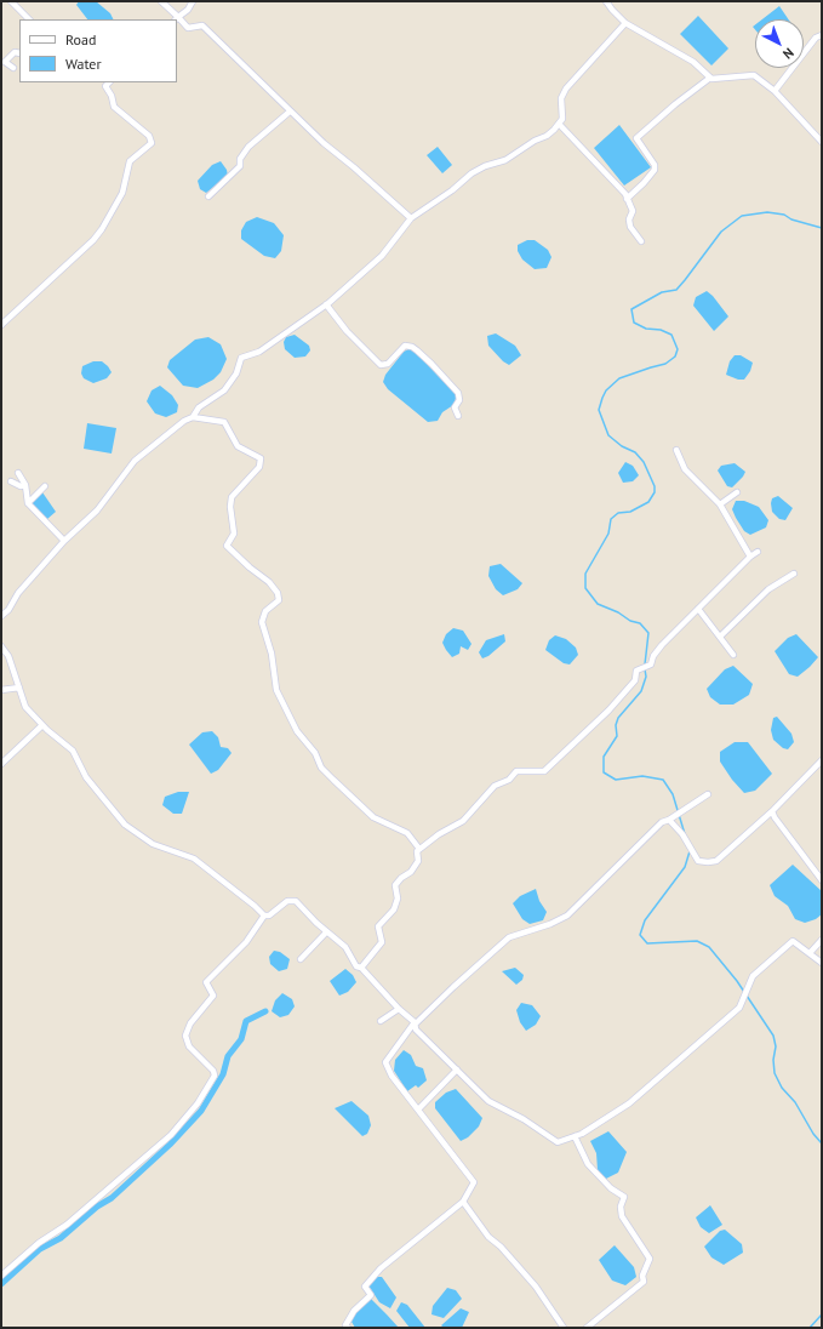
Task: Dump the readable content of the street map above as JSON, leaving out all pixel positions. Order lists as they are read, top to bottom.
{
  "legend": ["Road", "Water"],
  "north": "bottom right"
}
